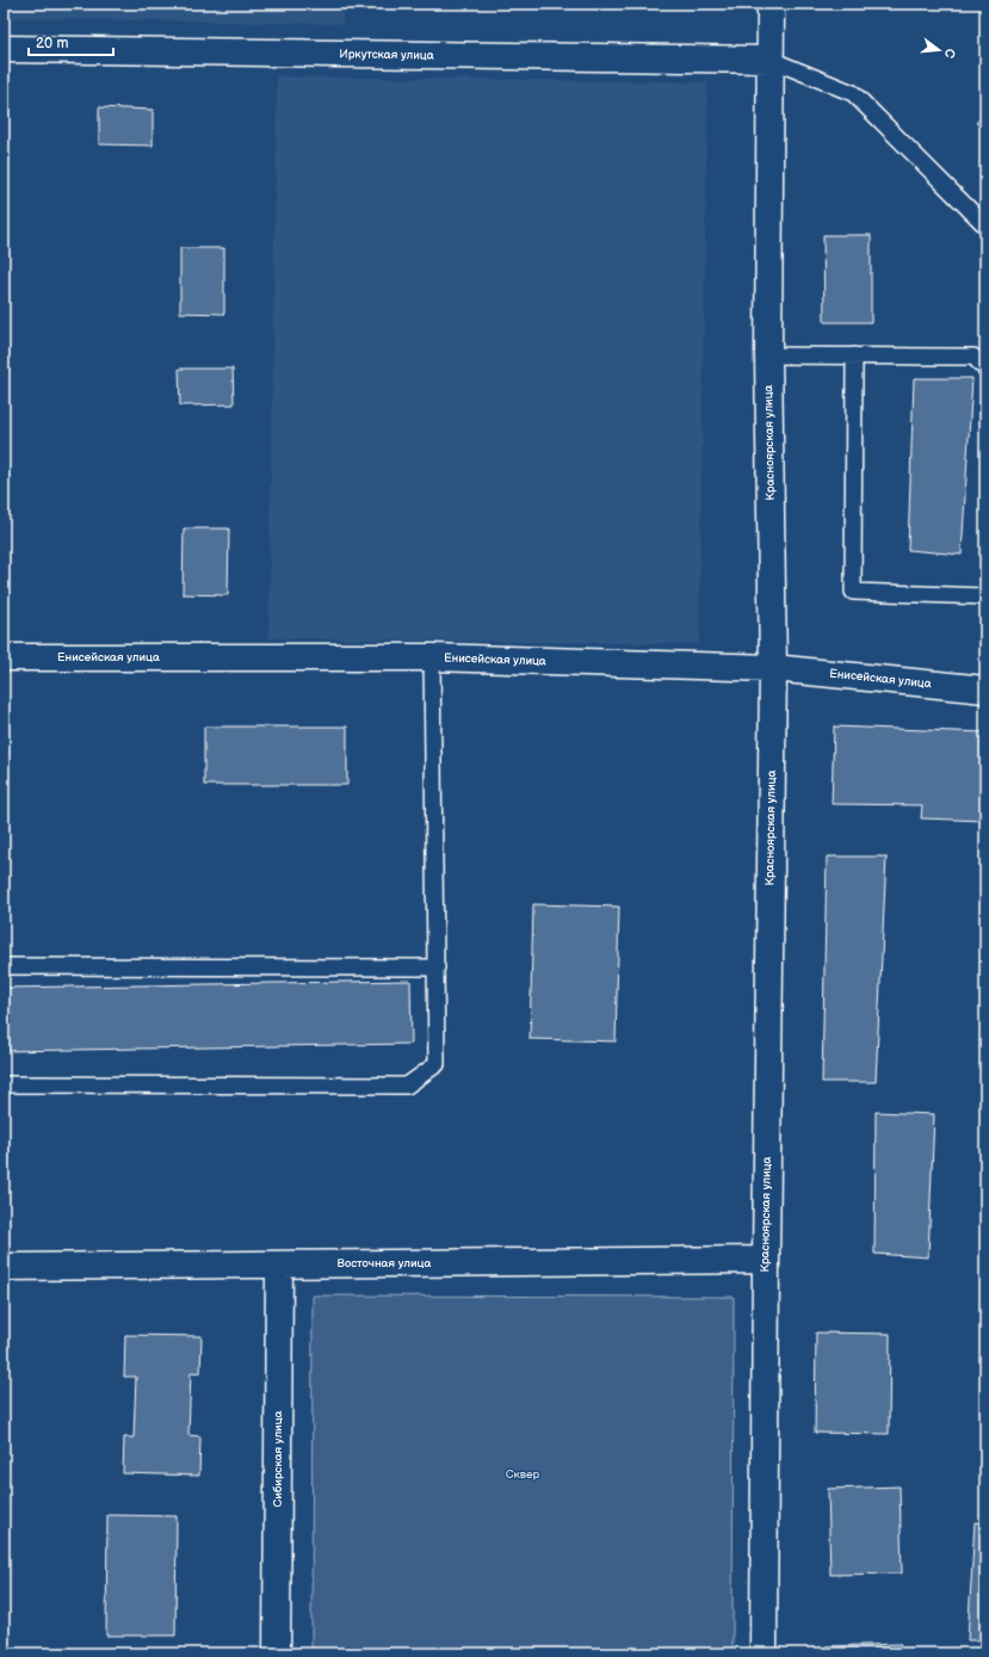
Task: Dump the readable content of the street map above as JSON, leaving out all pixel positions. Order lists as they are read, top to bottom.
{
  "streets": {
    "street": [
      "Иркутская улица",
      "Красноярская улица",
      "Енисейская улица",
      "Восточная улица",
      "Сибирская улица"
    ]
  },
  "crossings": [
    ["Иркутская улица", "Красноярская улица"],
    ["Красноярская улица", "Енисейская улица"],
    ["Красноярская улица", "Восточная улица"],
    ["Восточная улица", "Сибирская улица"]
  ],
  "parks": ["Сквер"],
  "scale_bar": "20 m",
  "north": "right"
}
